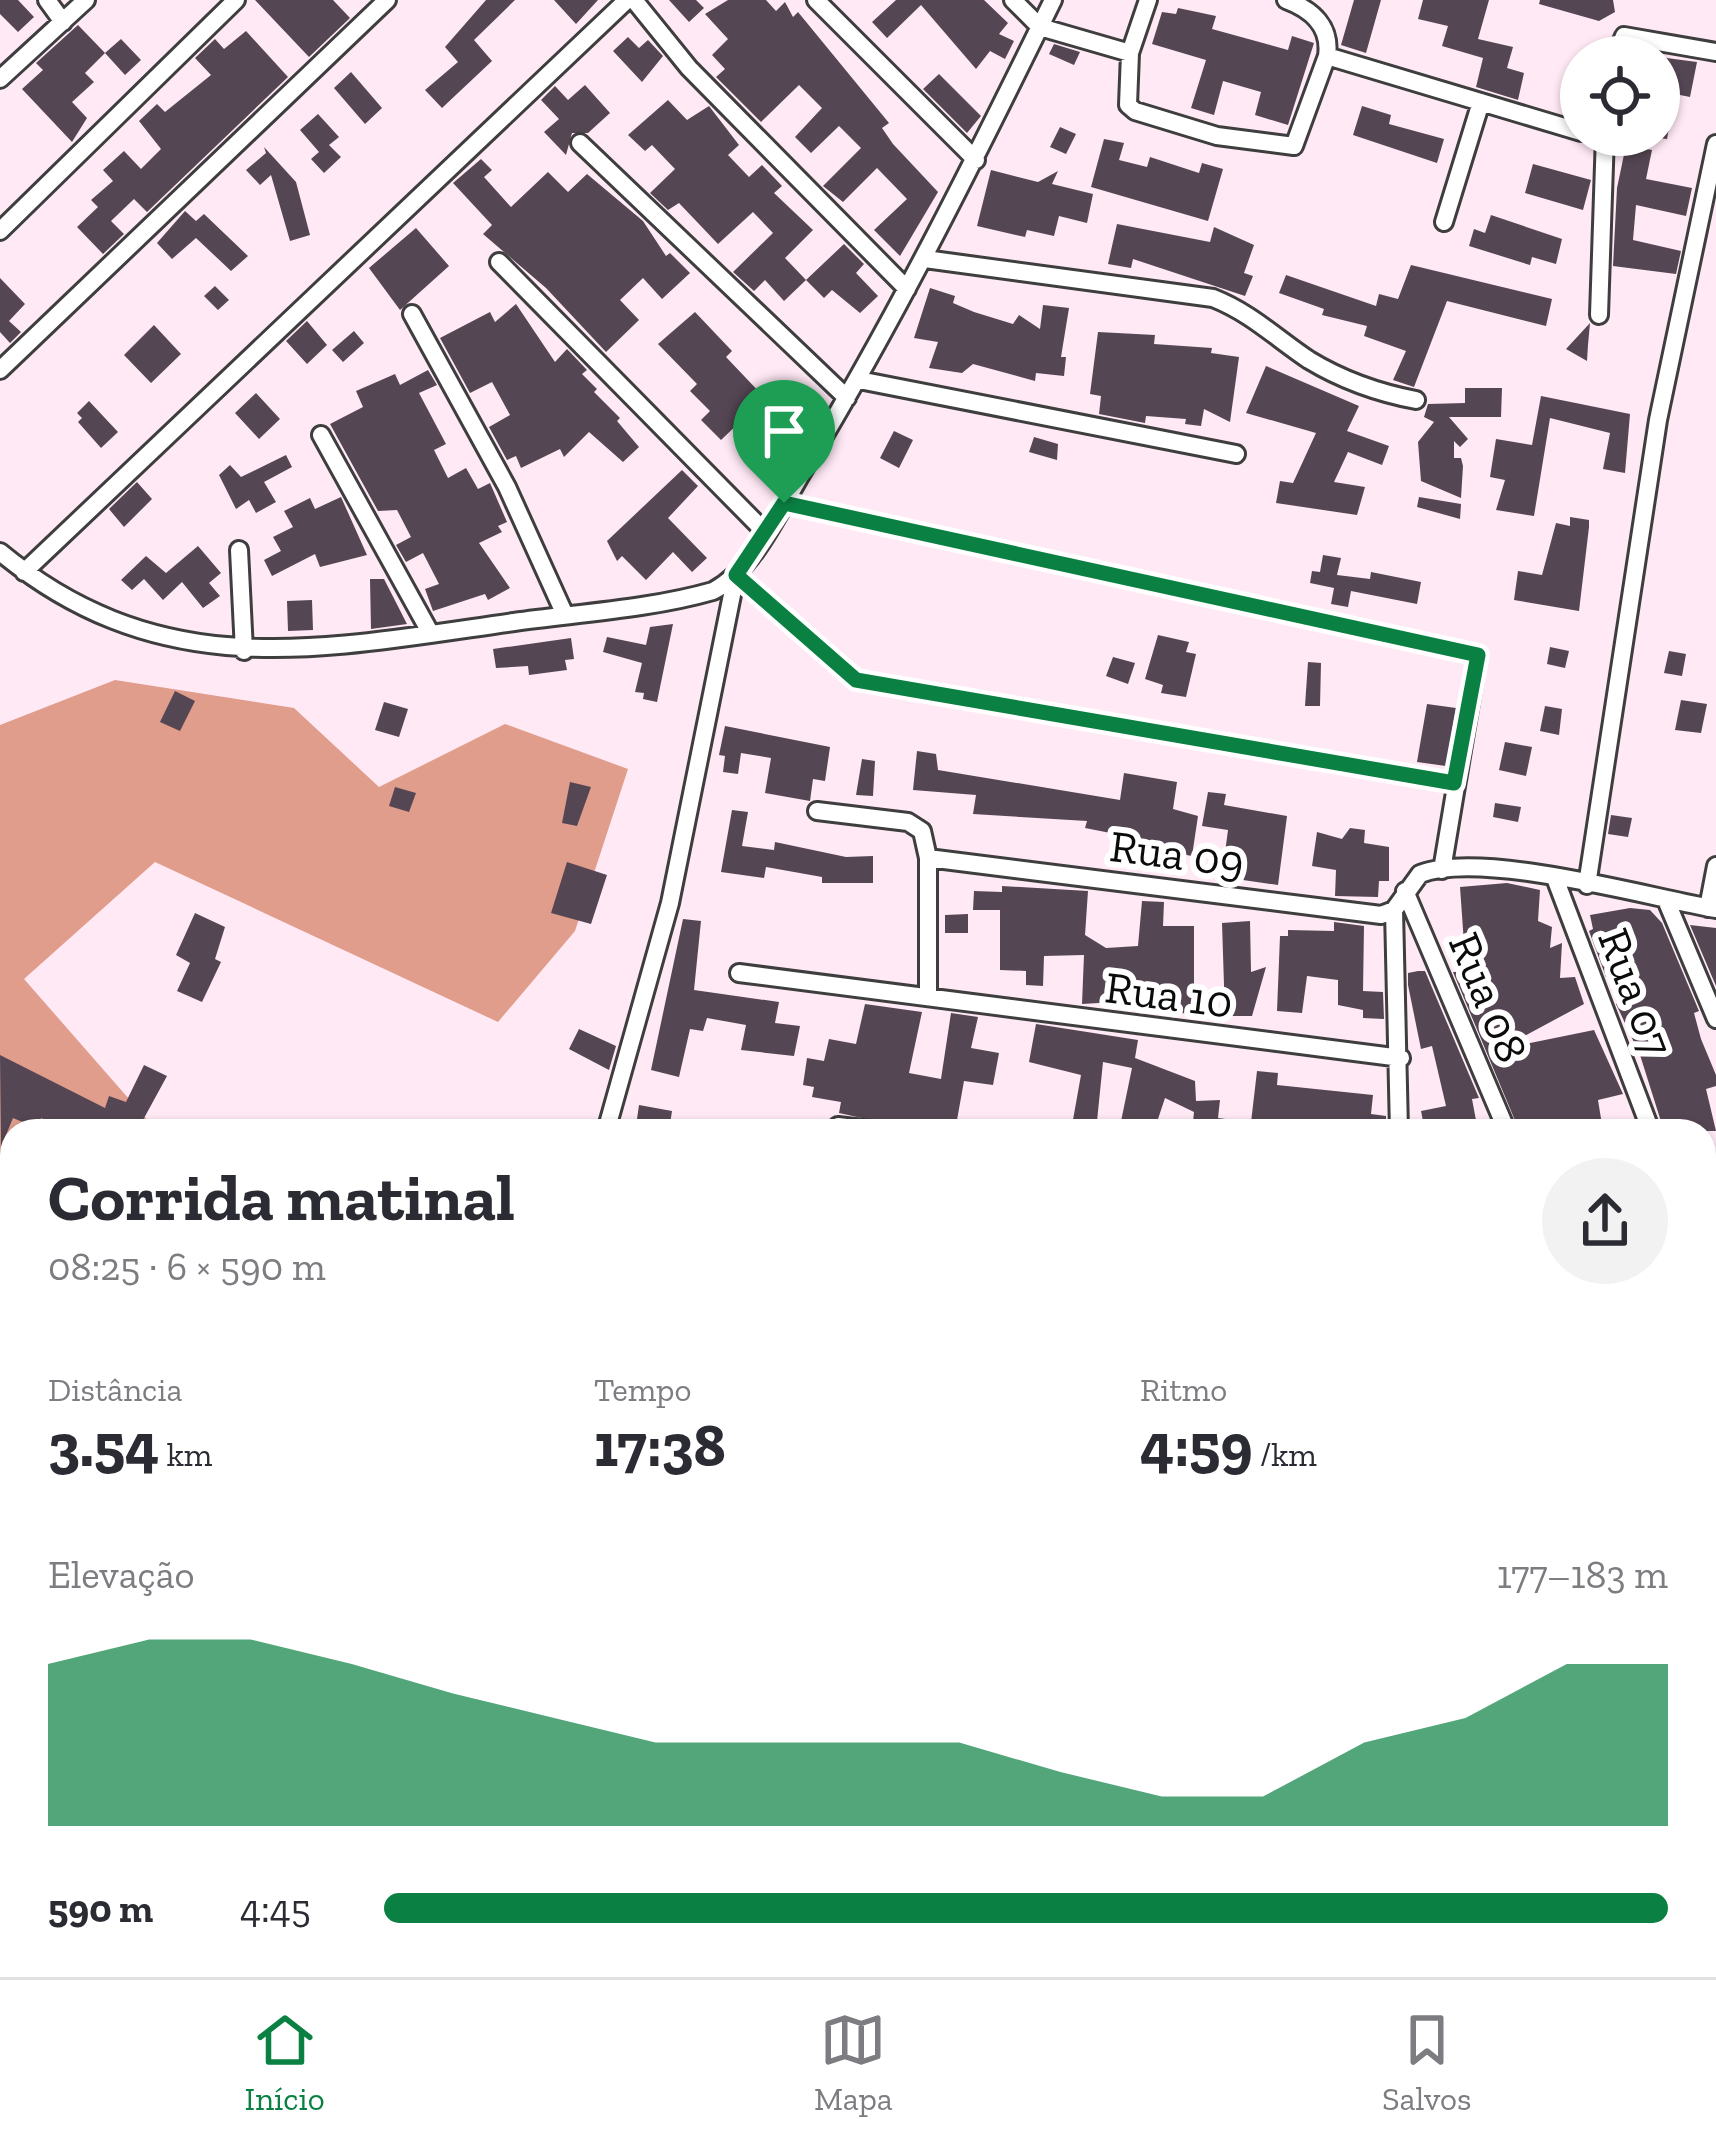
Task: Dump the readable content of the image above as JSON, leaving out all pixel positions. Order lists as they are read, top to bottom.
{
  "streets": {
    "street": [
      "Rua 09",
      "Rua 07",
      "Rua 10",
      "Rua 08"
    ]
  },
  "page": {
    "heading": ["Corrida matinal", "08:25 · 6 × 590 m"],
    "stats": [
      ["Distância", "3.54 km"],
      ["Tempo", "17:38"],
      ["Ritmo", "4:59 /km"]
    ],
    "chart": ["Elevação", "177–183 m"],
    "list": [
      {
        "name": "590 m",
        "note": "4:45"
      }
    ],
    "tabs": ["Início", "Mapa", "Salvos"]
  }
}
